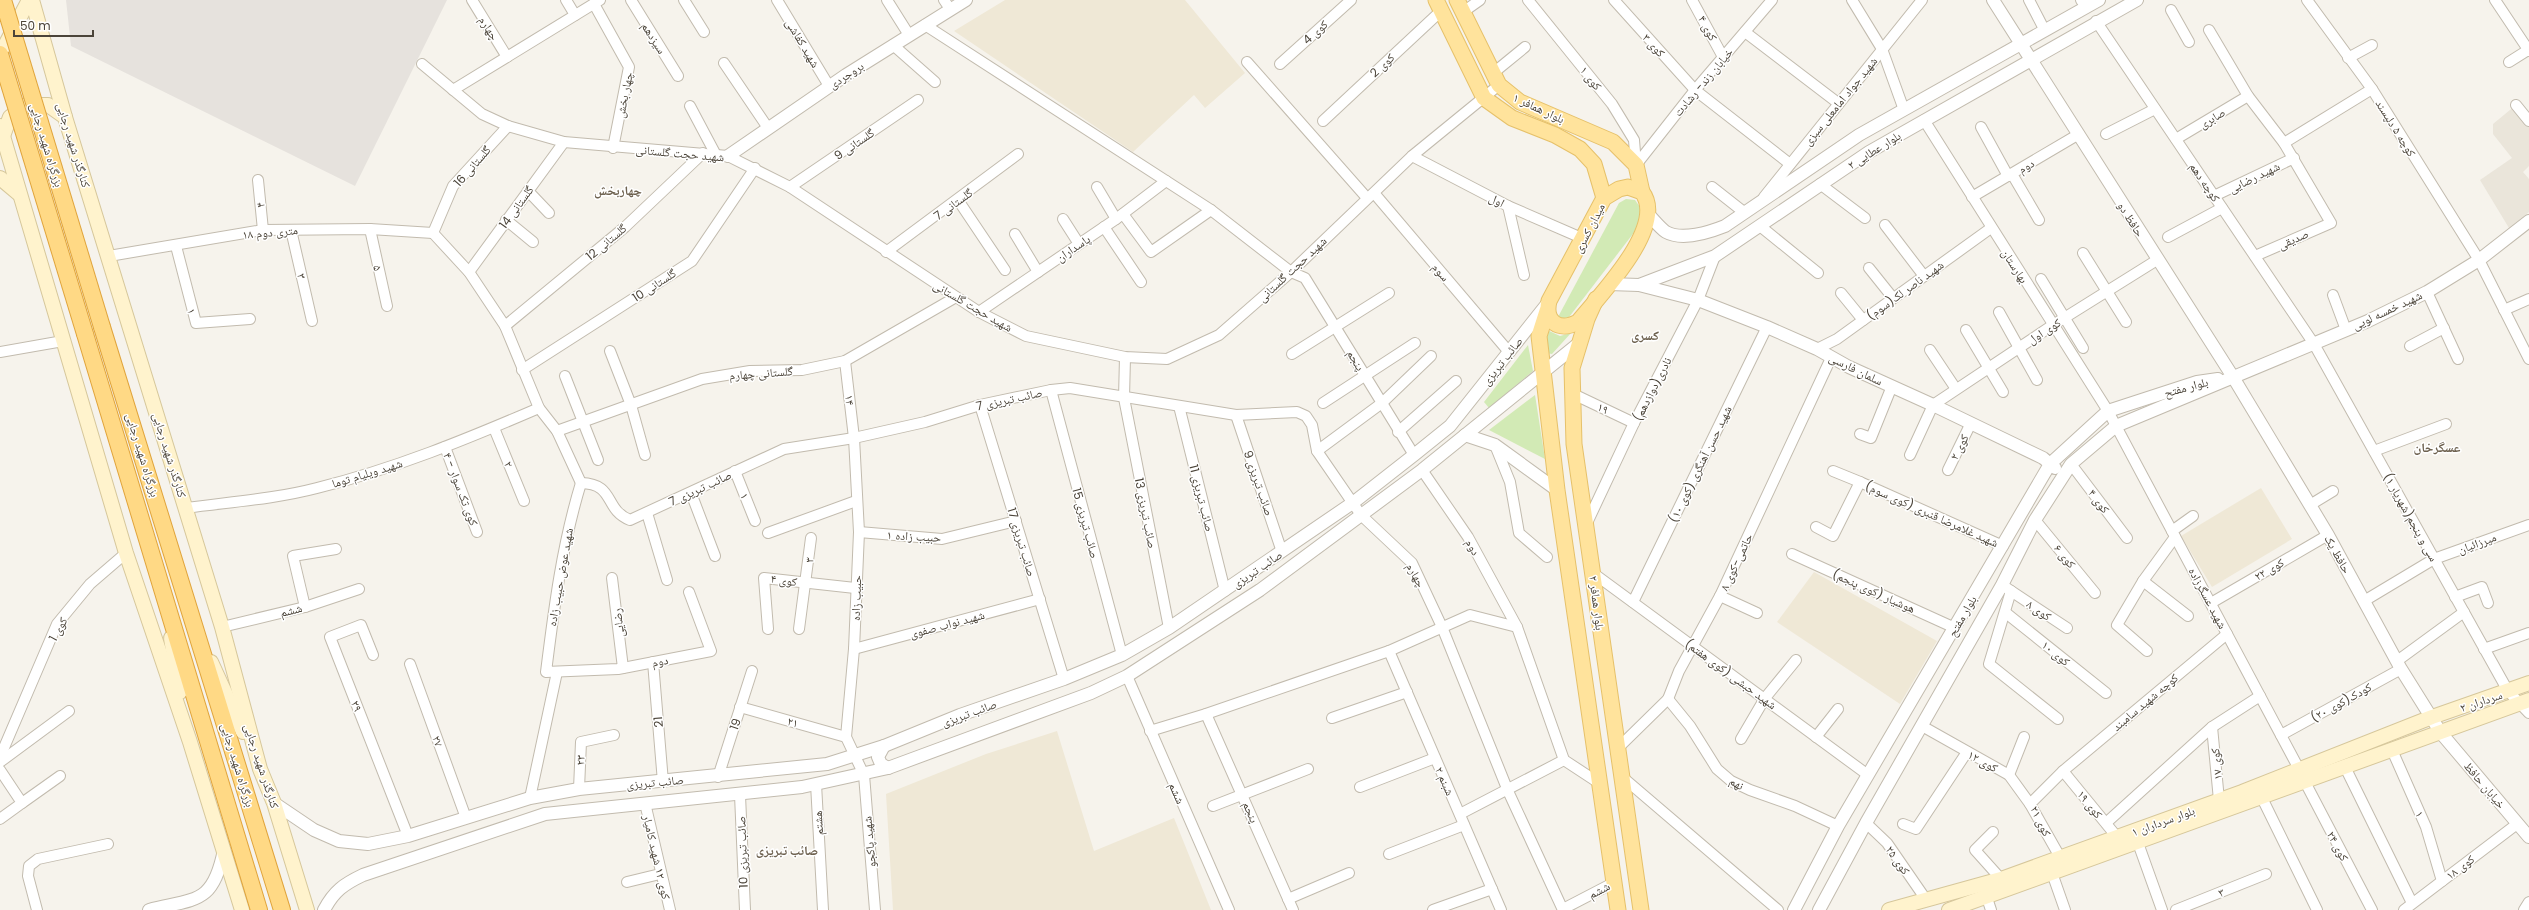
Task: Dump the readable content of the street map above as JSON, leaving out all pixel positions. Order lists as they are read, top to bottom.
{
  "streets": {
    "highway": ["بزرگراه شهید رجایی"],
    "main road": [
      "بلوار همافر ۱",
      "کنارگذر شهید رجایی",
      "میدان کسری",
      "بلوار همافر ۲",
      "سرداران ۲",
      "بلوار سرداران ۱"
    ],
    "street": [
      "چهارم",
      "کوی ۴",
      "کوی 4",
      "سیزدهم",
      "شهید کفاشی",
      "کوی ۳",
      "کوی 2",
      "بروجردی",
      "کوی ۱",
      "خیابان زند- رشادت",
      "چهار بخش",
      "شهید جواد امامعلی سبزی",
      "صابری",
      "کوچه ۵ دلپسند",
      "گلستانی 9",
      "بلوار عطایی ۲",
      "شهید حجت گلستانی",
      "گلستانی 16",
      "دوم",
      "شهید رضایی",
      "کوچه دهم",
      "اول",
      "گلستانی 7",
      "۴",
      "گلستانی 14",
      "حافظ دو",
      "۱۸ متری دوم",
      "صدیقی",
      "گلستانی 12",
      "پاسداران",
      "بهارستان",
      "۵",
      "سوم",
      "۳",
      "گلستانی 10",
      "شهید ناصر لک(سوم)",
      "شهید خمسه لویی",
      "۱",
      "کوی اول",
      "پنجم",
      "صائب تبریزی",
      "سلمان فارسی",
      "گلستانی چهارم",
      "بلوار مفتح",
      "نادری(دوازدهم)",
      "صائب تبریزی 7",
      "۱۴",
      "۱۹",
      "کوی ۲",
      "۲",
      "شهید حسن آهنگری (کوی ۱۰)",
      "شهید ویلیام توما",
      "صائب تبریزی 9",
      "۴ - کوی تک سوار",
      "صائب تبریزی 11",
      "صائب تبریزی 13",
      "شهید غلامرضا قنبری (کوی سوم)",
      "سی و پنجم(شهریار ۱)",
      "صائب تبریزی 15",
      "حبیب زاده ۱",
      "صائب تبریزی 17",
      "میرزائیان",
      "حافظ یک",
      "کوی ۶",
      "حاتمی-کوی ۸",
      "کوی ۲۲",
      "شهید عوض حبیب زاده",
      "هوشیار (کوی پنجم)",
      "حبیب زاده",
      "شهید عسگرزاده",
      "ششم",
      "کوی ۸",
      "رضایی",
      "شهید نواب صفوی",
      "کوی 1",
      "کوی ۱۰",
      "شهید حبشی (کوی هفتم)",
      "کوچه شهید سامبند",
      "کودک(کوی ۲۰)",
      "۲۹",
      "21",
      "۲۱",
      "19",
      "۲۷",
      "۲۳",
      "کوی ۱۲",
      "کوی ۱۷",
      "شبنم ۲",
      "نهم",
      "خیابان حافظ",
      "کوی ۱۹",
      "کوی ۲۱",
      "هشتم",
      "شهید پاکجو",
      "کوی ۲۴",
      "صائب تبریزی 10",
      "کوی ۱۲ شهید کامیار",
      "کوی ۲۵",
      "کوی ۱۸"
    ]
  },
  "crossings": [
    ["چهارم", "صائب تبریزی"],
    ["چهارم", "صائب تبریزی 7"],
    ["چهارم", "ششم"],
    ["کوی ۴", "خیابان زند- رشادت"],
    ["کوی ۴", "۳"],
    ["کوی ۴", "بلوار مفتح"],
    ["کوی ۴", "حبیب زاده"],
    ["شهید کفاشی", "بروجردی"],
    ["کوی ۳", "خیابان زند- رشادت"],
    ["کوی 2", "بلوار همافر ۱"],
    ["بروجردی", "شهید حجت گلستانی"],
    ["بروجردی", "پنجم"],
    ["کوی ۱", "خیابان زند- رشادت"],
    ["کوی ۱", "بلوار همافر ۱"],
    ["خیابان زند- رشادت", "بلوار همافر ۱"],
    ["چهار بخش", "شهید حجت گلستانی"],
    ["شهید جواد امامعلی سبزی", "بلوار عطایی ۲"],
    ["بلوار همافر ۱", "شهید حجت گلستانی"],
    ["بلوار همافر ۱", "میدان کسری"],
    ["صابری", "کوچه دهم"],
    ["کوچه ۵ دلپسند", "شهید خمسه لویی"],
    ["گلستانی 9", "شهید حجت گلستانی"],
    ["کنارگذر شهید رجایی", "۱۸ متری دوم"],
    ["کنارگذر شهید رجایی", "صائب تبریزی"],
    ["کنارگذر شهید رجایی", "شهید ویلیام توما"],
    ["کنارگذر شهید رجایی", "ششم"],
    ["بلوار عطایی ۲", "کوچه دهم"],
    ["بلوار عطایی ۲", "حافظ دو"],
    ["بلوار عطایی ۲", "بهارستان"],
    ["بلوار عطایی ۲", "سلمان فارسی"],
    ["بلوار عطایی ۲", "نادری(دوازدهم)"],
    ["شهید حجت گلستانی", "گلستانی 16"],
    ["شهید حجت گلستانی", "اول"],
    ["شهید حجت گلستانی", "گلستانی 7"],
    ["شهید حجت گلستانی", "گلستانی 14"],
    ["شهید حجت گلستانی", "گلستانی 12"],
    ["شهید حجت گلستانی", "پاسداران"],
    ["شهید حجت گلستانی", "سوم"],
    ["شهید حجت گلستانی", "گلستانی 10"],
    ["شهید حجت گلستانی", "پنجم"],
    ["شهید حجت گلستانی", "گلستانی چهارم"],
    ["گلستانی 16", "۱۸ متری دوم"],
    ["دوم", "حافظ دو"],
    ["دوم", "بهارستان"],
    ["دوم", "صائب تبریزی"],
    ["دوم", "شهید عوض حبیب زاده"],
    ["دوم", "رضایی"],
    ["دوم", "21"],
    ["شهید رضایی", "کوچه دهم"],
    ["شهید رضایی", "صدیقی"],
    ["کوچه دهم", "صدیقی"],
    ["کوچه دهم", "شهید خمسه لویی"],
    ["کوچه دهم", "سی و پنجم(شهریار ۱)"],
    ["اول", "میدان کسری"],
    ["۴", "۱۸ متری دوم"],
    ["حافظ دو", "شهید خمسه لویی"],
    ["حافظ دو", "کوی اول"],
    ["حافظ دو", "بلوار مفتح"],
    ["حافظ دو", "حافظ یک"],
    ["میدان کسری", "صائب تبریزی"],
    ["میدان کسری", "بلوار همافر ۲"],
    ["۱۸ متری دوم", "۵"],
    ["۱۸ متری دوم", "۳"],
    ["۱۸ متری دوم", "۱"],
    ["پاسداران", "پنجم"],
    ["بهارستان", "شهید ناصر لک(سوم)"],
    ["بهارستان", "کوی اول"],
    ["بهارستان", "بلوار مفتح"],
    ["بهارستان", "شهید عسگرزاده"],
    ["سوم", "صائب تبریزی"],
    ["شهید ناصر لک(سوم)", "سلمان فارسی"],
    ["شهید خمسه لویی", "بلوار مفتح"],
    ["شهید خمسه لویی", "سی و پنجم(شهریار ۱)"],
    ["شهید خمسه لویی", "حافظ یک"],
    ["۱", "صائب تبریزی 7"],
    ["۱", "بلوار سرداران ۱"],
    ["۱", "کوی ۱۸"],
    ["کوی اول", "سلمان فارسی"],
    ["پنجم", "صائب تبریزی"],
    ["صائب تبریزی", "صائب تبریزی 7"],
    ["صائب تبریزی", "صائب تبریزی 9"],
    ["صائب تبریزی", "صائب تبریزی 11"],
    ["صائب تبریزی", "صائب تبریزی 13"],
    ["صائب تبریزی", "صائب تبریزی 15"],
    ["صائب تبریزی", "صائب تبریزی 17"],
    ["صائب تبریزی", "شهید عوض حبیب زاده"],
    ["صائب تبریزی", "حبیب زاده"],
    ["صائب تبریزی", "بلوار همافر ۲"],
    ["صائب تبریزی", "ششم"],
    ["صائب تبریزی", "۲۹"],
    ["صائب تبریزی", "21"],
    ["صائب تبریزی", "19"],
    ["صائب تبریزی", "۲۷"],
    ["صائب تبریزی", "۲۳"],
    ["صائب تبریزی", "هشتم"],
    ["صائب تبریزی", "شهید پاکجو"],
    ["صائب تبریزی", "صائب تبریزی 10"],
    ["صائب تبریزی", "کوی ۱۲ شهید کامیار"],
    ["سلمان فارسی", "بلوار مفتح"],
    ["سلمان فارسی", "نادری(دوازدهم)"],
    ["سلمان فارسی", "کوی ۲"],
    ["سلمان فارسی", "شهید حسن آهنگری (کوی ۱۰)"],
    ["سلمان فارسی", "حاتمی-کوی ۸"],
    ["گلستانی چهارم", "۱۴"],
    ["بلوار مفتح", "شهید غلامرضا قنبری (کوی سوم)"],
    ["بلوار مفتح", "حافظ یک"],
    ["بلوار مفتح", "کوی ۶"],
    ["بلوار مفتح", "هوشیار (کوی پنجم)"],
    ["بلوار مفتح", "شهید عسگرزاده"],
    ["بلوار مفتح", "کوی ۸"],
    ["بلوار مفتح", "شهید حبشی (کوی هفتم)"],
    ["بلوار مفتح", "کوی ۱۲"],
    ["بلوار مفتح", "نهم"],
    ["بلوار مفتح", "کوی ۲۵"],
    ["نادری(دوازدهم)", "۱۹"],
    ["نادری(دوازدهم)", "بلوار همافر ۲"],
    ["صائب تبریزی 7", "۱۴"],
    ["صائب تبریزی 7", "صائب تبریزی 9"],
    ["صائب تبریزی 7", "صائب تبریزی 11"],
    ["صائب تبریزی 7", "صائب تبریزی 13"],
    ["صائب تبریزی 7", "صائب تبریزی 15"],
    ["صائب تبریزی 7", "صائب تبریزی 17"],
    ["صائب تبریزی 7", "شهید عوض حبیب زاده"],
    ["صائب تبریزی 7", "حبیب زاده"],
    ["۱۴", "حبیب زاده"],
    ["۱۹", "بلوار همافر ۲"],
    ["۲", "شهید ویلیام توما"],
    ["شهید حسن آهنگری (کوی ۱۰)", "شهید حبشی (کوی هفتم)"],
    ["شهید ویلیام توما", "۴ - کوی تک سوار"],
    ["سی و پنجم(شهریار ۱)", "میرزائیان"],
    ["سی و پنجم(شهریار ۱)", "سرداران ۲"],
    ["سی و پنجم(شهریار ۱)", "کودک(کوی ۲۰)"],
    ["حبیب زاده ۱", "صائب تبریزی 17"],
    ["حبیب زاده ۱", "حبیب زاده"],
    ["صائب تبریزی 17", "شهید نواب صفوی"],
    ["میرزائیان", "حافظ یک"],
    ["حافظ یک", "کوی ۲۲"],
    ["حافظ یک", "سرداران ۲"],
    ["حافظ یک", "کودک(کوی ۲۰)"],
    ["حافظ یک", "خیابان حافظ"],
    ["حافظ یک", "بلوار سرداران ۱"],
    ["حاتمی-کوی ۸", "بلوار همافر ۲"],
    ["حاتمی-کوی ۸", "شهید حبشی (کوی هفتم)"],
    ["حاتمی-کوی ۸", "نهم"],
    ["کوی ۲۲", "شهید عسگرزاده"],
    ["حبیب زاده", "شهید نواب صفوی"],
    ["حبیب زاده", "۲۱"],
    ["حبیب زاده", "شهید پاکجو"],
    ["شهید عسگرزاده", "کوچه شهید سامبند"],
    ["شهید عسگرزاده", "کودک(کوی ۲۰)"],
    ["شهید عسگرزاده", "بلوار سرداران ۱"],
    ["بلوار همافر ۲", "ششم"],
    ["بلوار همافر ۲", "شهید حبشی (کوی هفتم)"],
    ["سرداران ۲", "خیابان حافظ"],
    ["سرداران ۲", "بلوار سرداران ۱"],
    ["کوچه شهید سامبند", "کوی ۱۹"],
    ["کوچه شهید سامبند", "کوی ۲۱"],
    ["۲۱", "19"],
    ["کوی ۱۷", "بلوار سرداران ۱"],
    ["خیابان حافظ", "بلوار سرداران ۱"],
    ["خیابان حافظ", "کوی ۱۸"],
    ["کوی ۱۹", "کوی ۲۱"],
    ["کوی ۱۹", "بلوار سرداران ۱"],
    ["کوی ۲۱", "بلوار سرداران ۱"],
    ["بلوار سرداران ۱", "کوی ۲۴"],
    ["بلوار سرداران ۱", "کوی ۲۵"]
  ],
  "districts": [
    "چهاربخش",
    "کسری",
    "عسگرخان",
    "صائب تبریزی"
  ],
  "scale_bar": "50 m"
}
